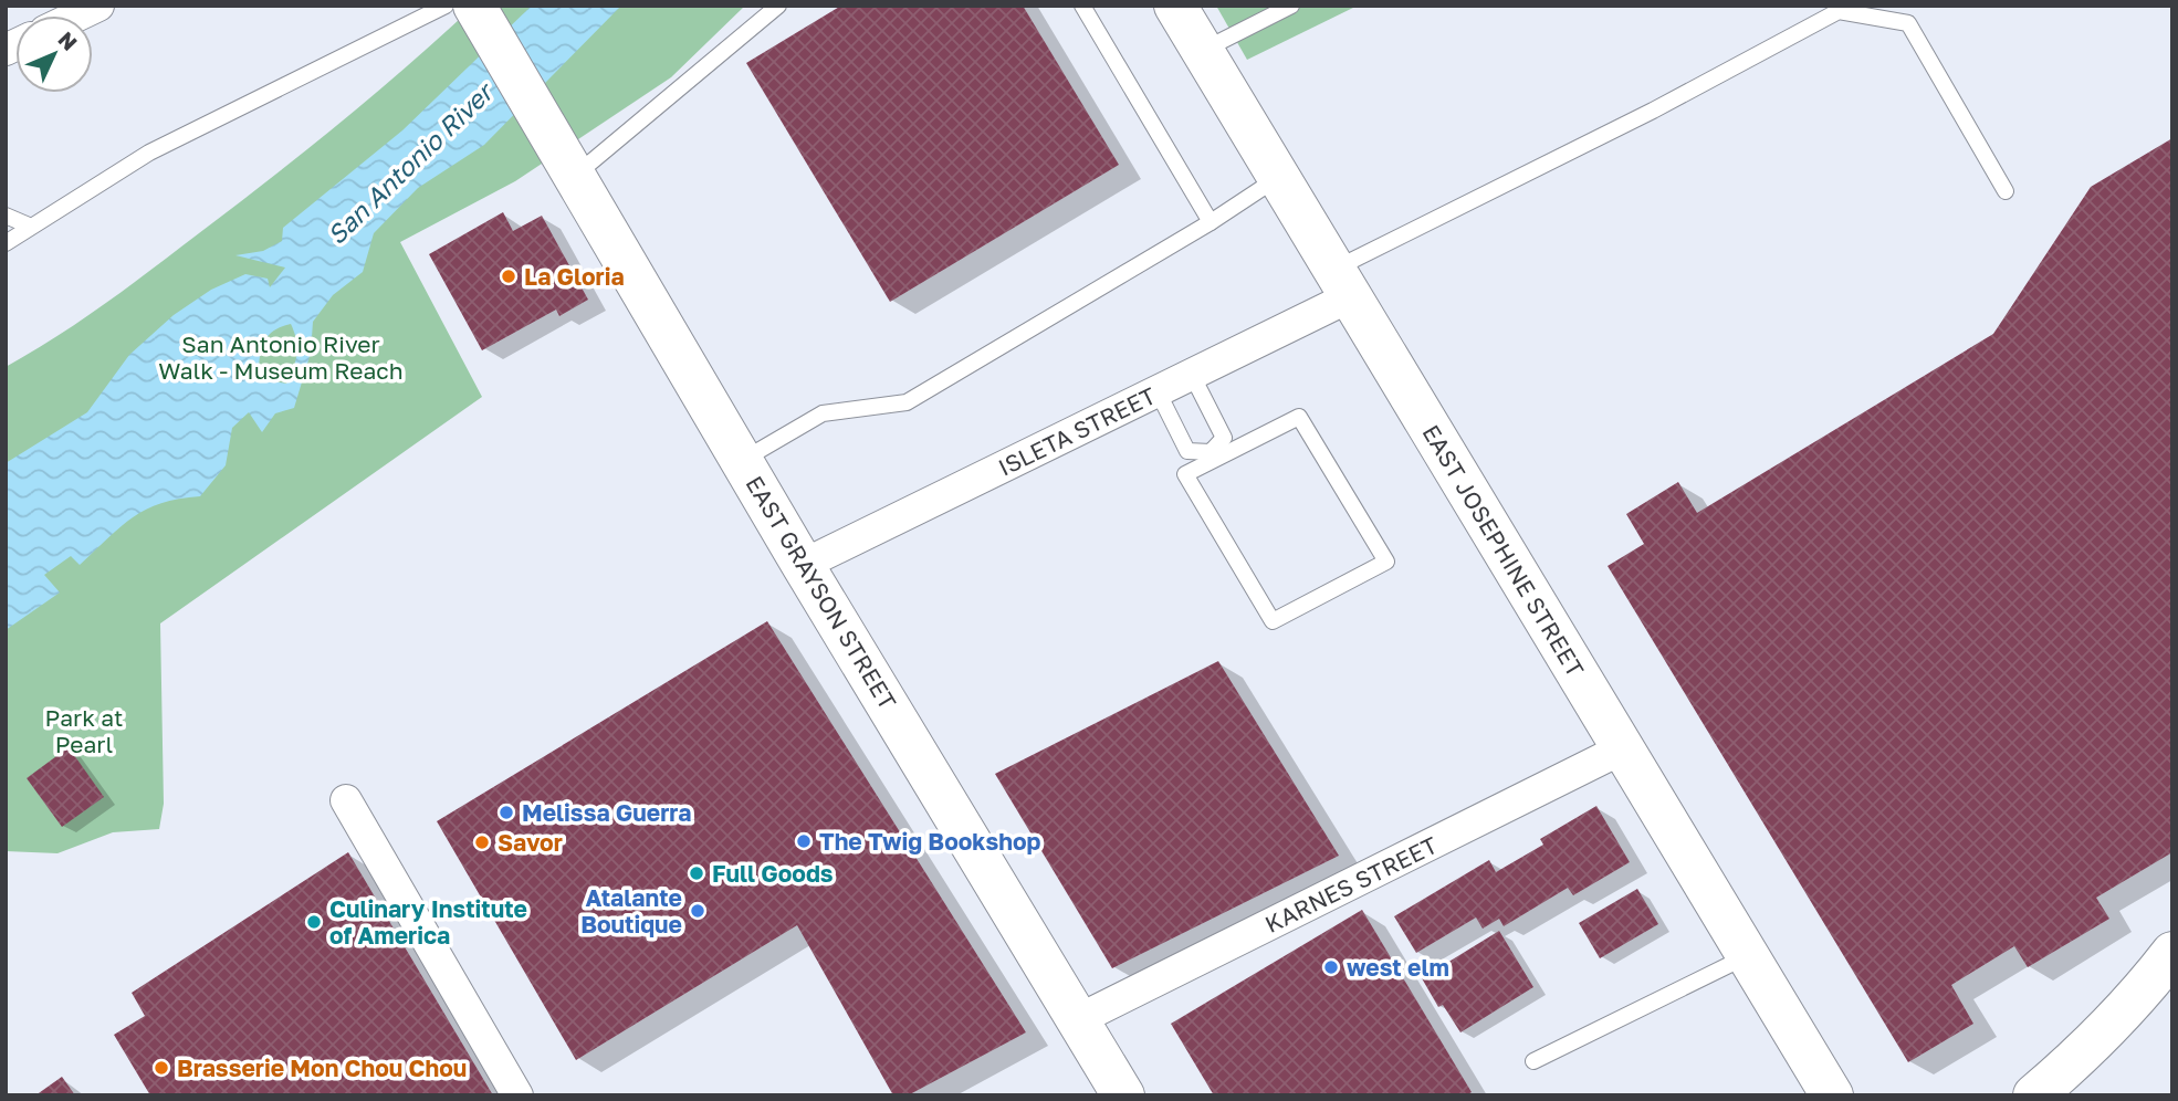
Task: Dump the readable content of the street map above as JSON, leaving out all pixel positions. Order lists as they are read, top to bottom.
{
  "streets": {
    "main road": ["EAST JOSEPHINE STREET", "EAST GRAYSON STREET"],
    "street": ["ISLETA STREET", "KARNES STREET"]
  },
  "crossings": [
    ["ISLETA STREET", "EAST JOSEPHINE STREET"],
    ["ISLETA STREET", "EAST GRAYSON STREET"],
    ["EAST JOSEPHINE STREET", "KARNES STREET"],
    ["EAST GRAYSON STREET", "KARNES STREET"]
  ],
  "water": ["San Antonio River"],
  "parks": ["San Antonio River Walk - Museum Reach", "Park at Pearl"],
  "places": [
    "La Gloria",
    "Melissa Guerra",
    "The Twig Bookshop",
    "Savor",
    "Full Goods",
    "Atalante Boutique",
    "Culinary Institute of America",
    "west elm",
    "Brasserie Mon Chou Chou"
  ],
  "north": "top right"
}
